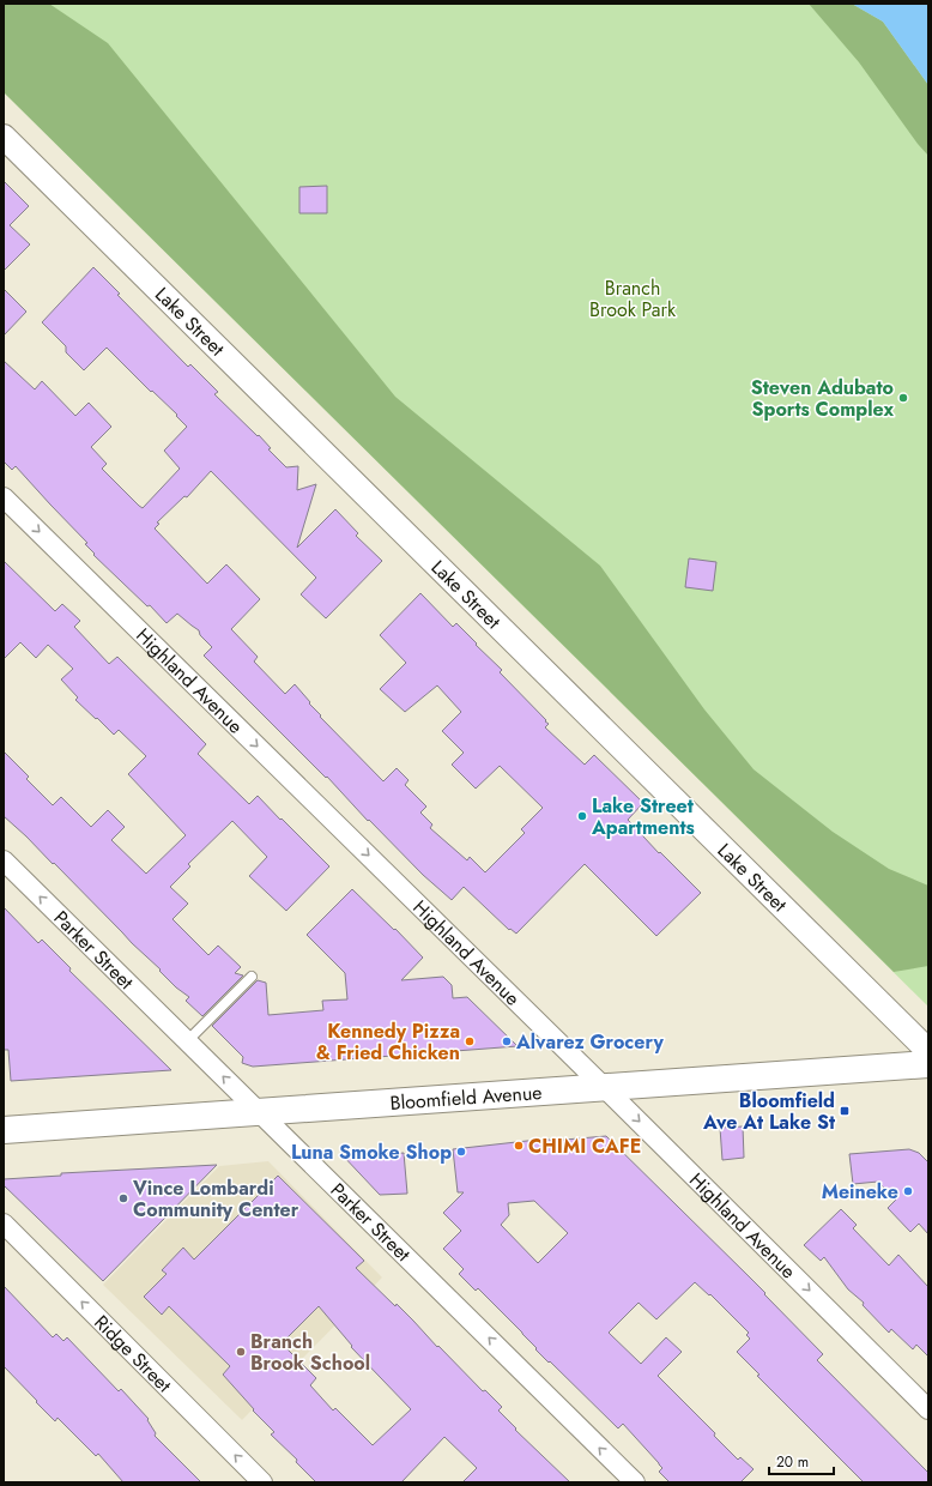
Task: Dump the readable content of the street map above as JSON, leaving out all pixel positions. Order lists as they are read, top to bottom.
{
  "streets": {
    "main road": ["Bloomfield Avenue"],
    "street": [
      "Lake Street",
      "Highland Avenue",
      "Parker Street",
      "Ridge Street"
    ]
  },
  "crossings": [
    ["Highland Avenue", "Bloomfield Avenue"],
    ["Parker Street", "Bloomfield Avenue"]
  ],
  "one_way": ["Highland Avenue", "Parker Street", "Ridge Street"],
  "parks": ["Branch Brook Park"],
  "places": {
    "other": [
      "Steven Adubato Sports Complex",
      "Lake Street Apartments",
      "Kennedy Pizza & Fried Chicken",
      "Alvarez Grocery",
      "CHIMI CAFE",
      "Luna Smoke Shop",
      "Meineke",
      "Vince Lombardi Community Center",
      "Branch Brook School"
    ],
    "transit": ["Bloomfield Ave At Lake St"]
  },
  "scale_bar": "20 m"
}
